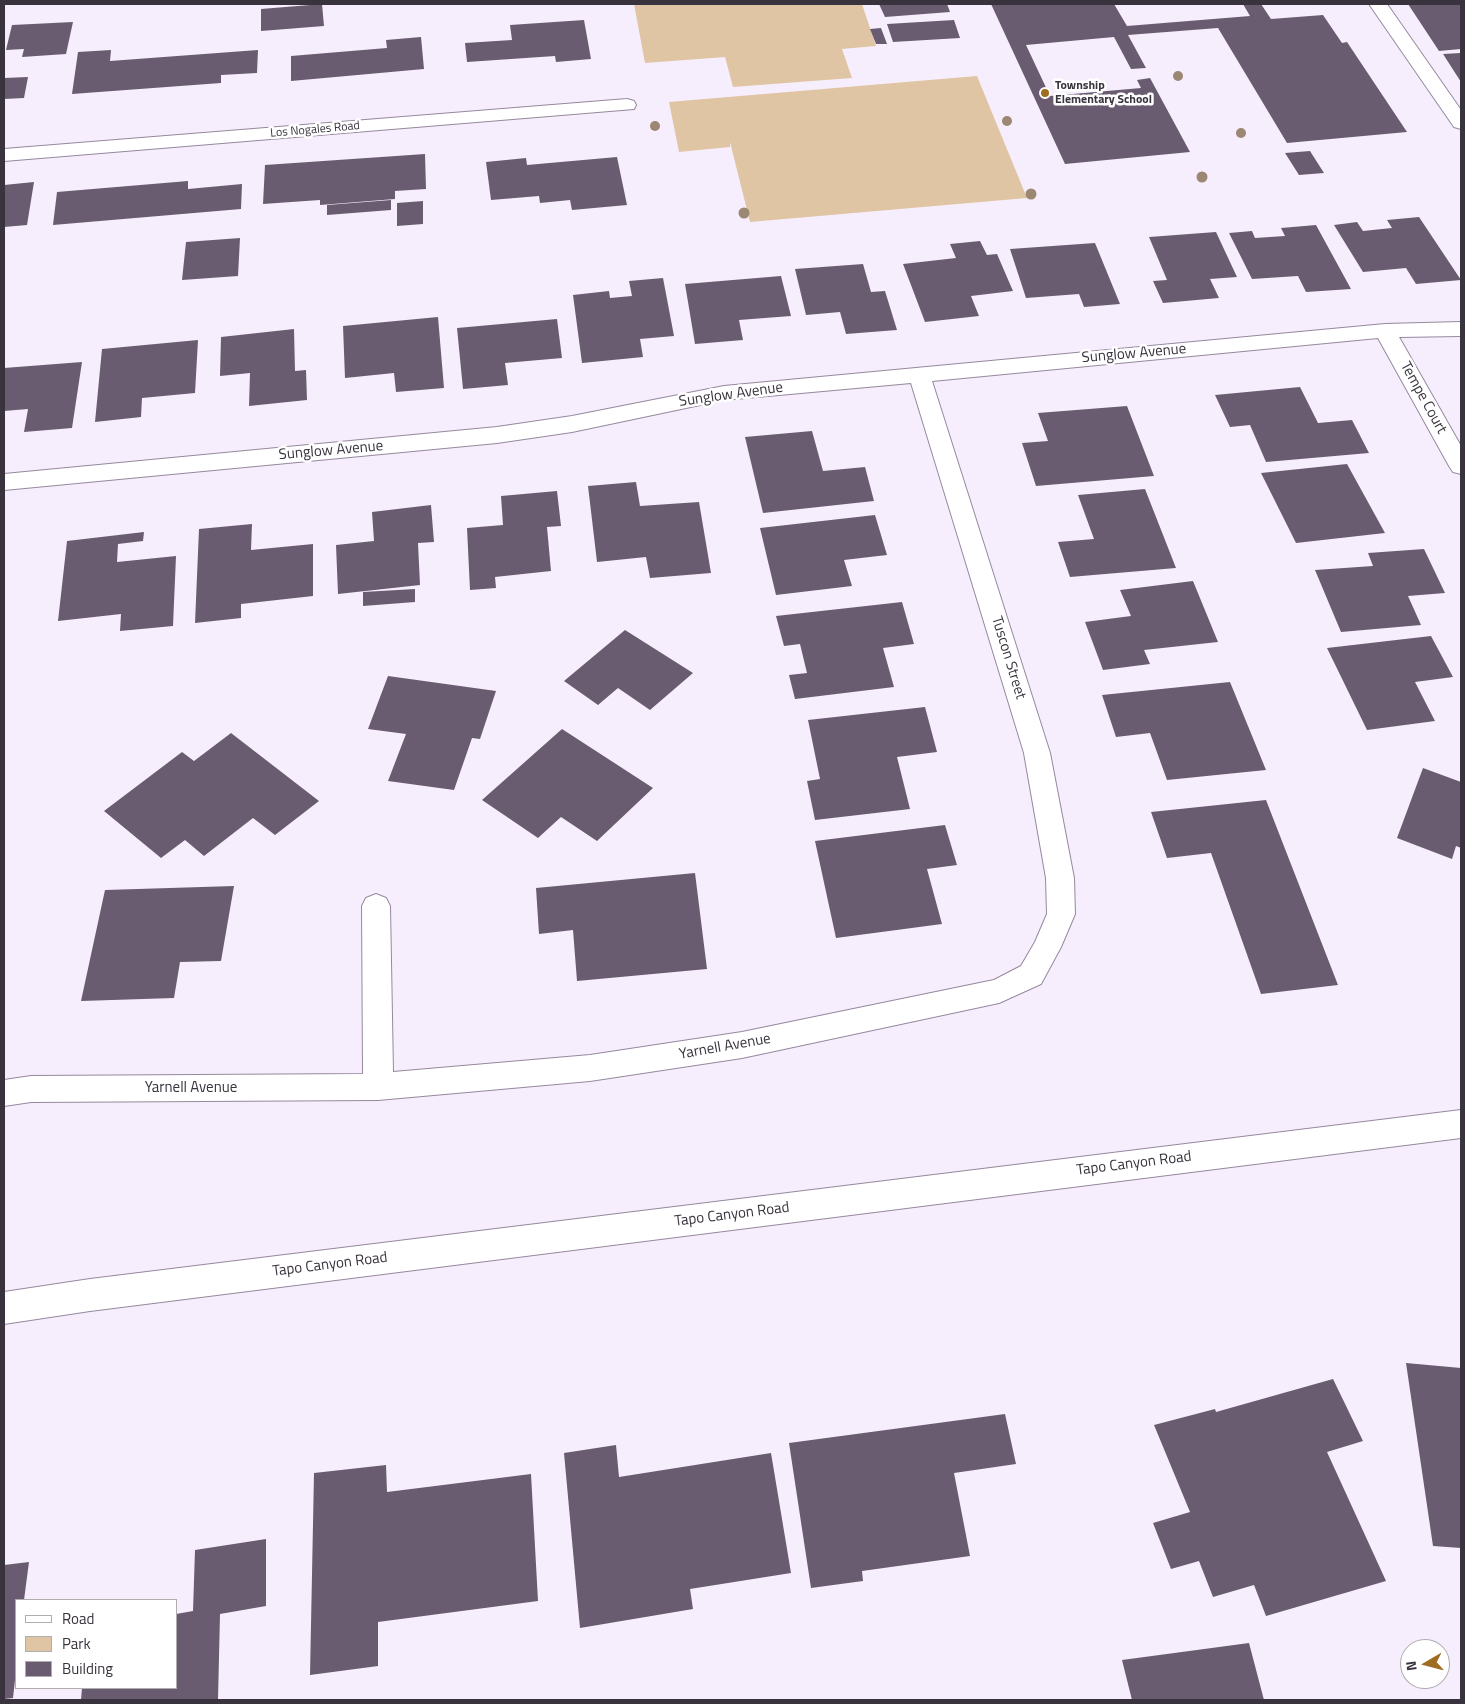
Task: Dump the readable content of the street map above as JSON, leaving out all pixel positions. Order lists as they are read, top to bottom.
{
  "streets": {
    "street": [
      "Los Nogales Road",
      "Sunglow Avenue",
      "Tempe Court",
      "Tuscon Street",
      "Yarnell Avenue",
      "Tapo Canyon Road"
    ]
  },
  "crossings": [
    ["Sunglow Avenue", "Tempe Court"],
    ["Sunglow Avenue", "Tuscon Street"],
    ["Tuscon Street", "Yarnell Avenue"]
  ],
  "places": ["Township Elementary School"],
  "legend": ["Road", "Park", "Building"],
  "north": "left"
}
